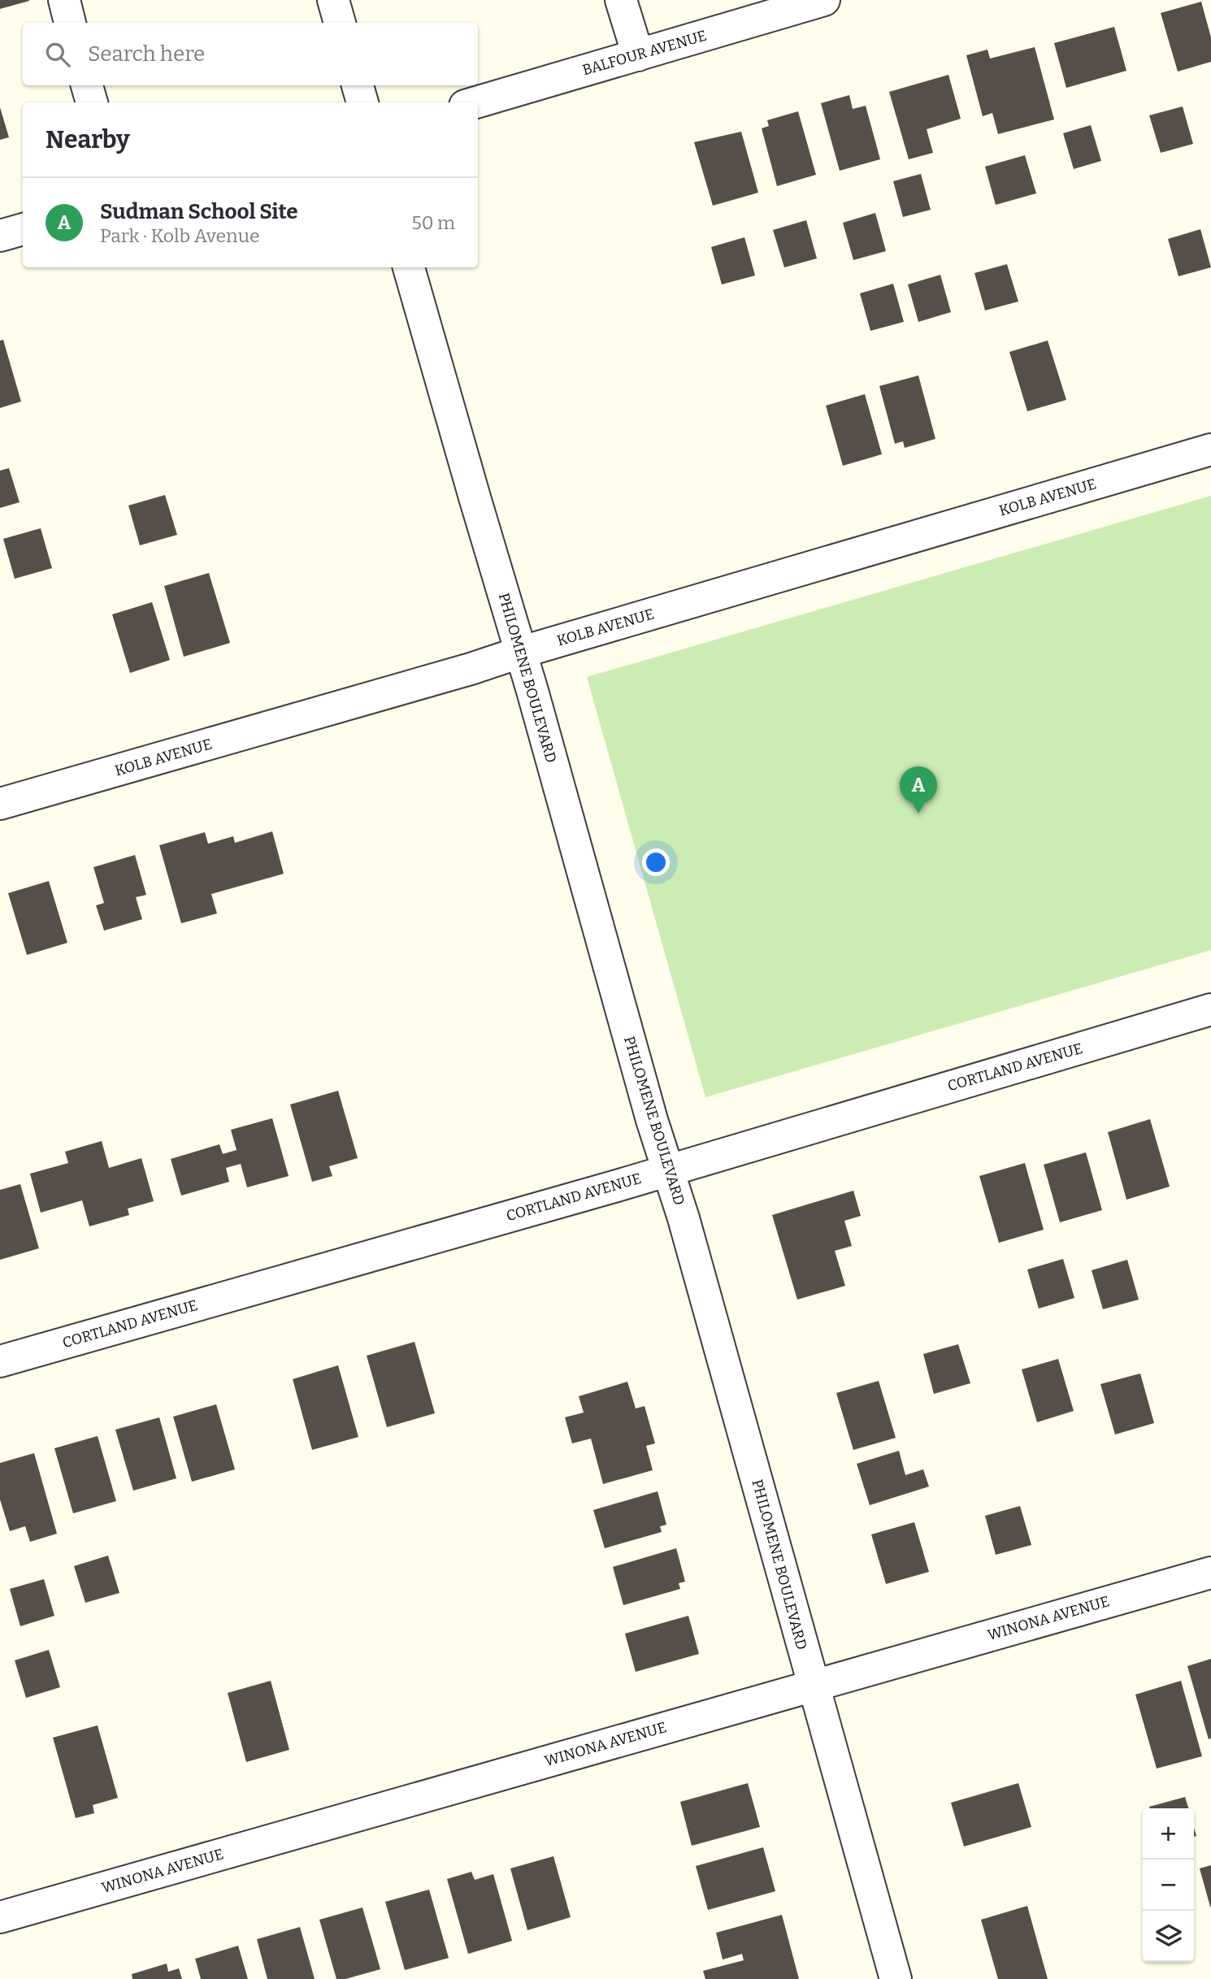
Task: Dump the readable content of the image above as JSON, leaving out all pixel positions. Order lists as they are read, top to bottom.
{
  "streets": {
    "street": [
      "BALFOUR AVENUE",
      "KOLB AVENUE",
      "PHILOMENE BOULEVARD",
      "CORTLAND AVENUE",
      "WINONA AVENUE"
    ]
  },
  "crossings": [
    ["KOLB AVENUE", "PHILOMENE BOULEVARD"],
    ["PHILOMENE BOULEVARD", "CORTLAND AVENUE"],
    ["PHILOMENE BOULEVARD", "WINONA AVENUE"]
  ],
  "page": {
    "search": "Search here",
    "heading": "Nearby",
    "list": [
      {
        "mark": "A",
        "name": "Sudman School Site",
        "note": "Park · Kolb Avenue",
        "value": "50 m"
      }
    ],
    "pins": "A",
    "map_buttons": ["+", "−"]
  }
}
